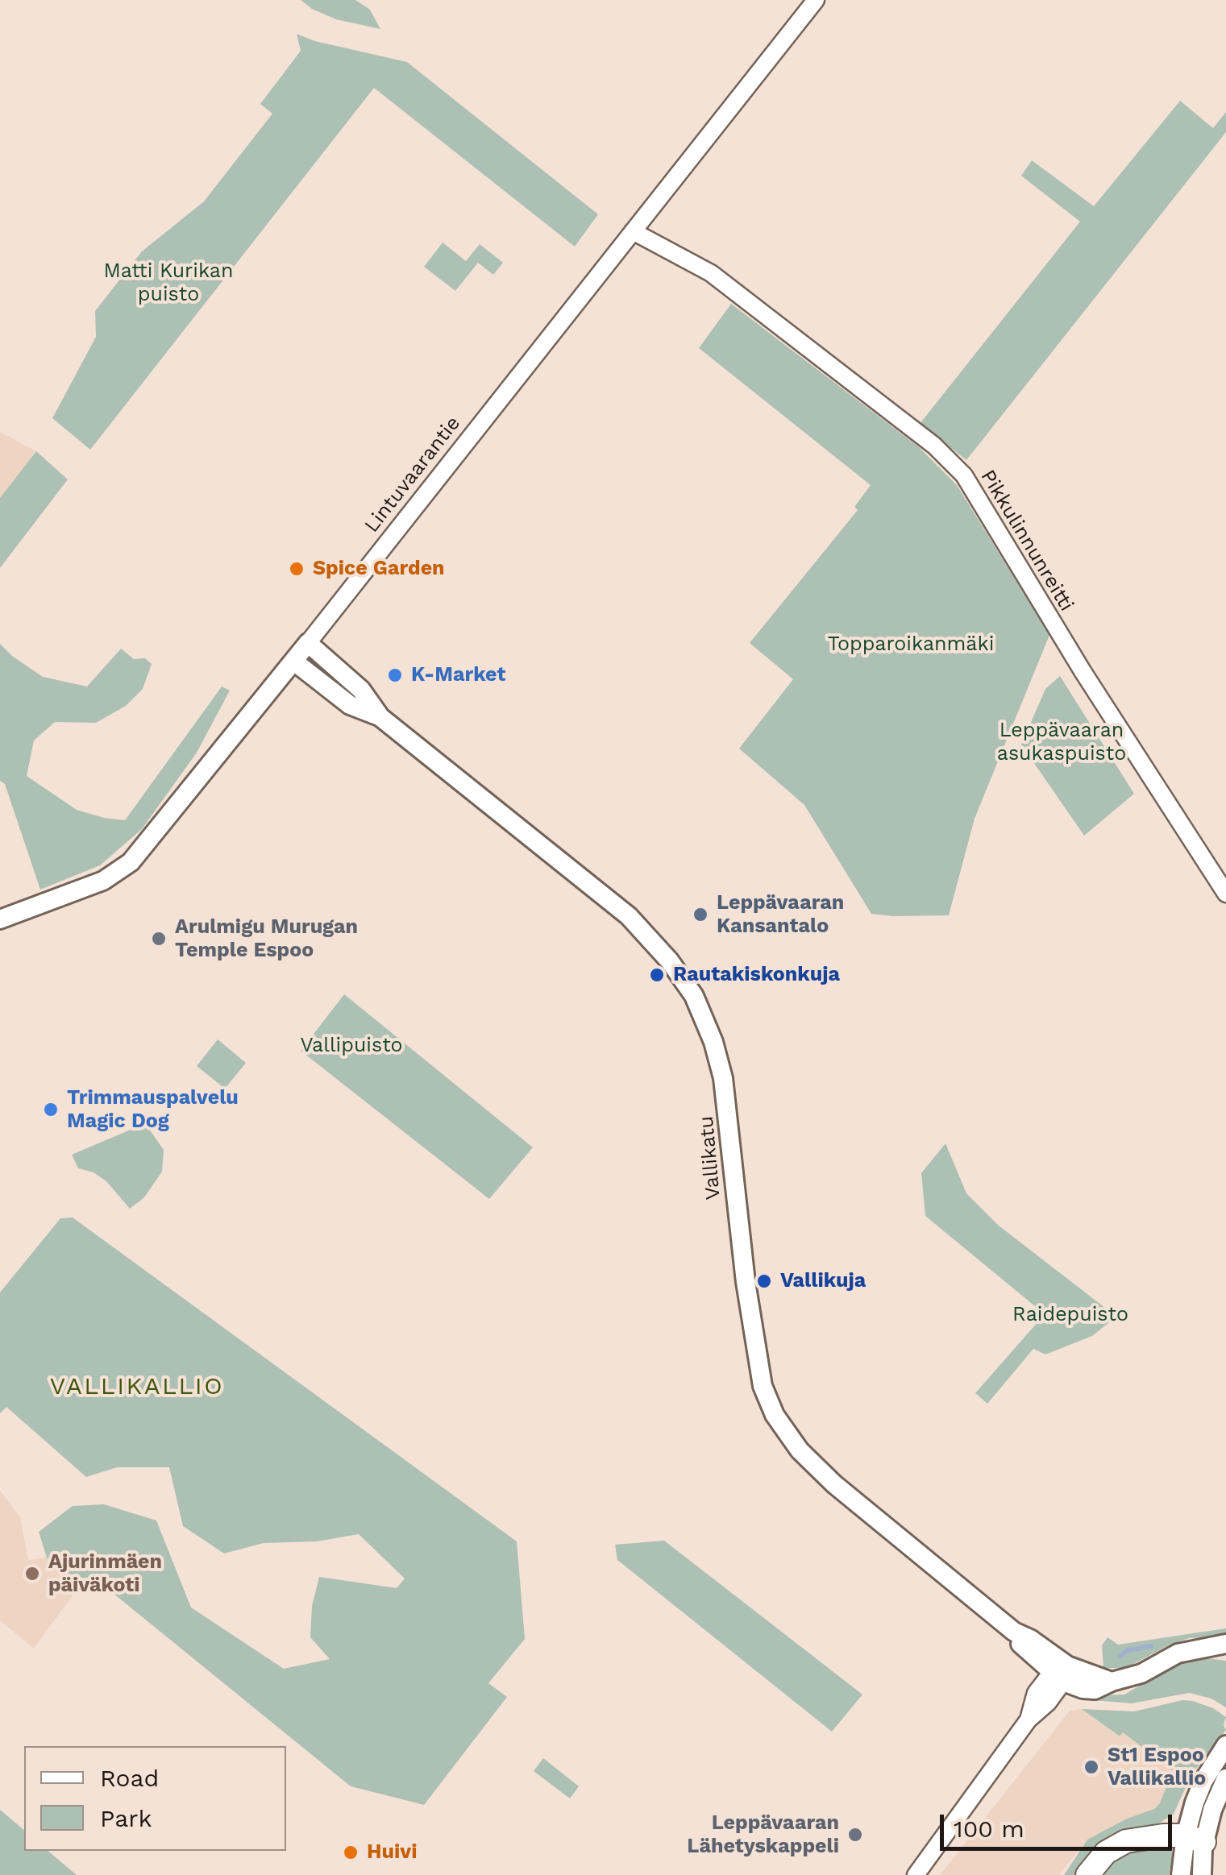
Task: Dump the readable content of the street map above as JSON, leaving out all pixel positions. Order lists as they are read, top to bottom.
{
  "streets": {
    "main road": ["Lintuvaarantie", "Vallikatu"],
    "street": ["Pikkulinnunreitti"]
  },
  "crossings": [
    ["Lintuvaarantie", "Pikkulinnunreitti"],
    ["Lintuvaarantie", "Vallikatu"]
  ],
  "districts": ["VALLIKALLIO"],
  "parks": [
    "Matti Kurikan puisto",
    "Topparoikanmäki",
    "Leppävaaran asukaspuisto",
    "Vallipuisto",
    "Raidepuisto"
  ],
  "places": [
    "Spice Garden",
    "K-Market",
    "Leppävaaran Kansantalo",
    "Arulmigu Murugan Temple Espoo",
    "Rautakiskonkuja",
    "Trimmauspalvelu Magic Dog",
    "Vallikuja",
    "Ajurinmäen päiväkoti",
    "St1 Espoo Vallikallio",
    "Leppävaaran Lähetyskappeli",
    "Huivi"
  ],
  "legend": ["Road", "Park"],
  "scale_bar": "100 m"
}
